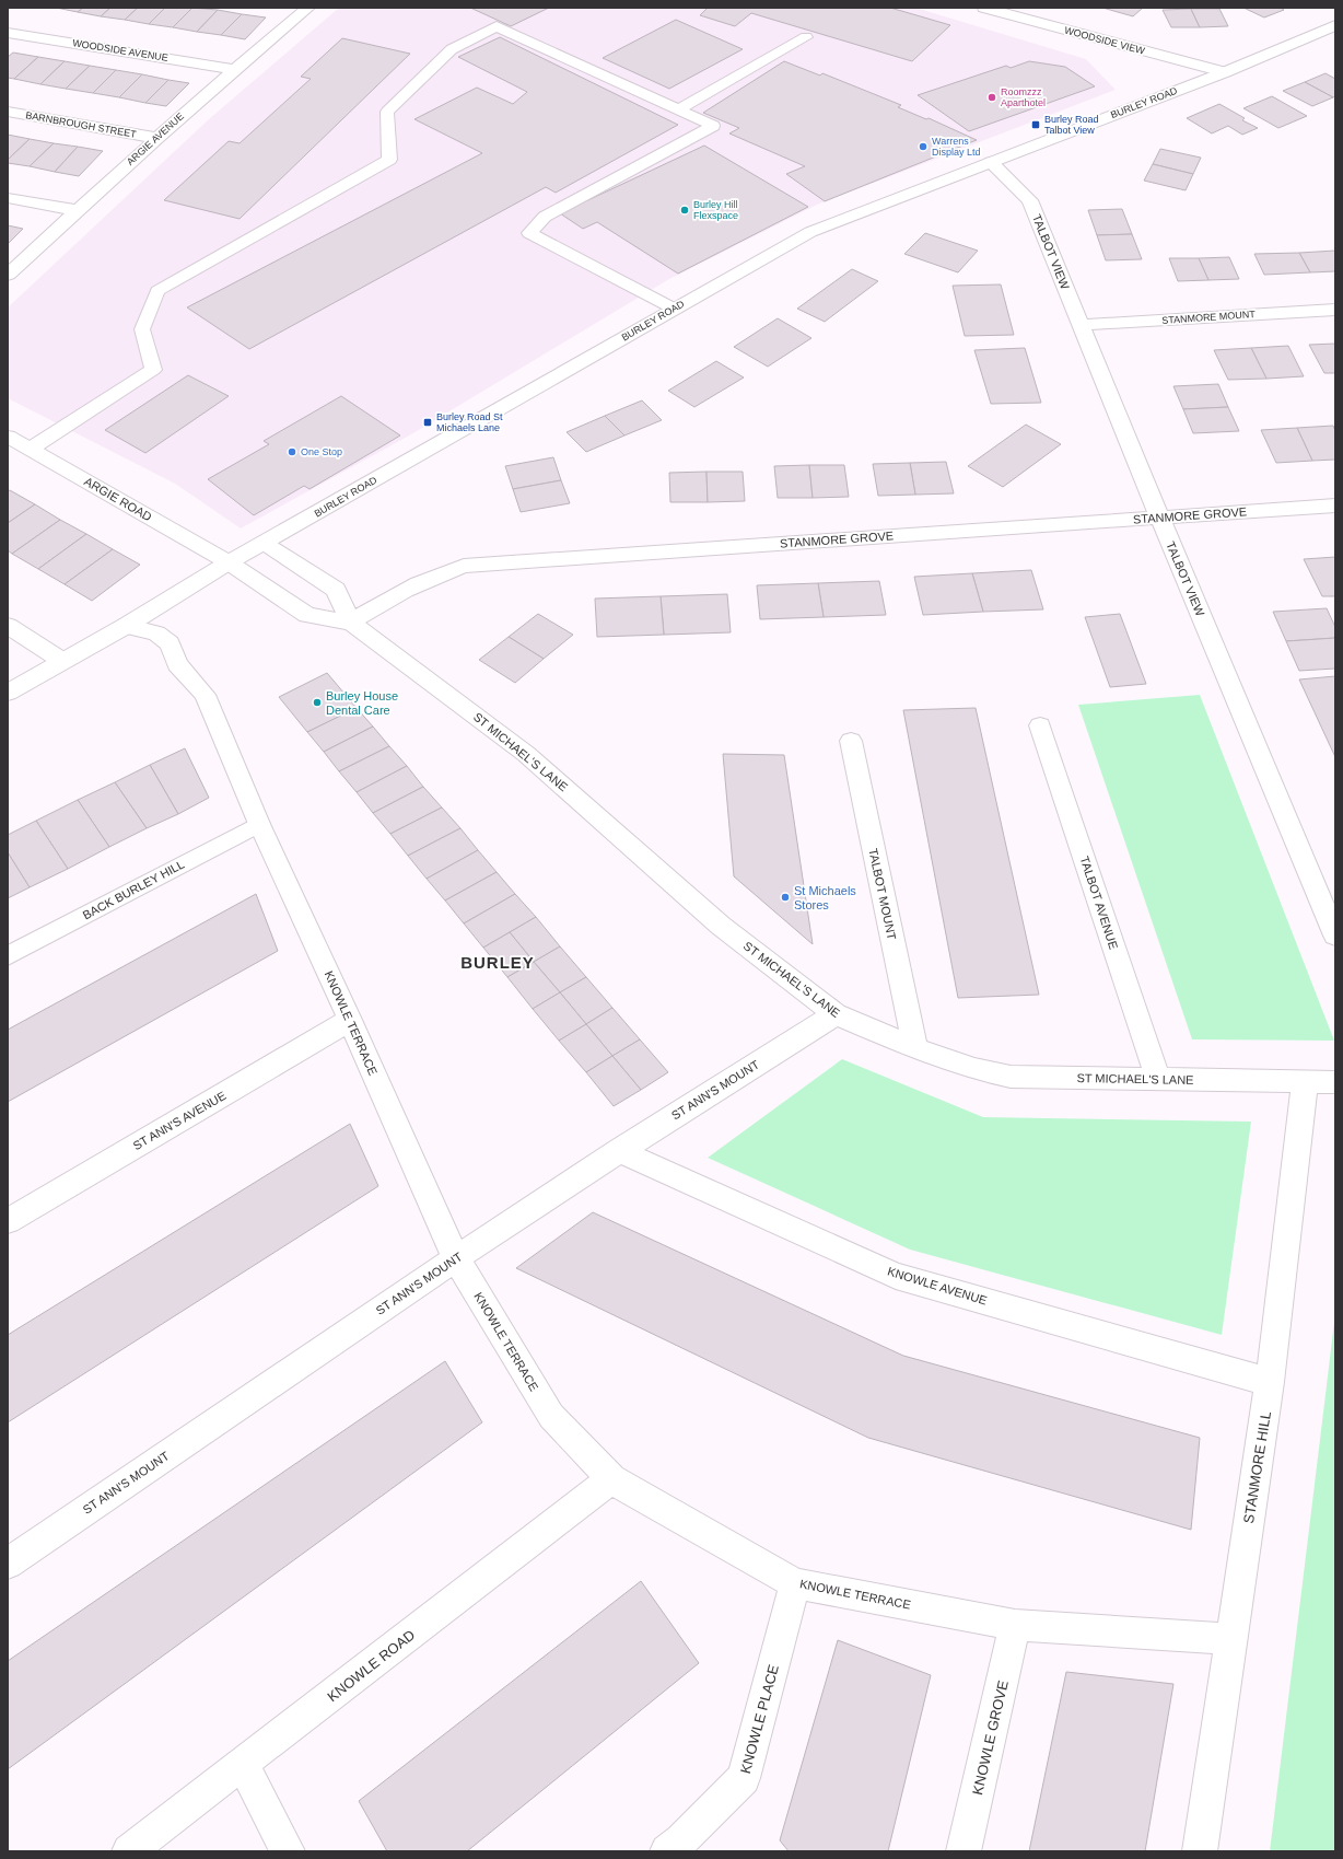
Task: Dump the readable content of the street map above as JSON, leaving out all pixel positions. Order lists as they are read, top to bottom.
{
  "streets": {
    "street": [
      "WOODSIDE VIEW",
      "WOODSIDE AVENUE",
      "BURLEY ROAD",
      "BARNBROUGH STREET",
      "ARGIE AVENUE",
      "TALBOT VIEW",
      "STANMORE MOUNT",
      "ARGIE ROAD",
      "STANMORE GROVE",
      "ST MICHAEL'S LANE",
      "TALBOT MOUNT",
      "TALBOT AVENUE",
      "KNOWLE TERRACE",
      "ST ANN'S MOUNT",
      "ST ANN'S AVENUE",
      "KNOWLE AVENUE",
      "STANMORE HILL",
      "KNOWLE ROAD",
      "KNOWLE PLACE",
      "KNOWLE GROVE"
    ],
    "lane": ["BACK BURLEY HILL"]
  },
  "crossings": [
    ["WOODSIDE VIEW", "BURLEY ROAD"],
    ["WOODSIDE AVENUE", "ARGIE AVENUE"],
    ["BURLEY ROAD", "TALBOT VIEW"],
    ["BURLEY ROAD", "ARGIE ROAD"],
    ["BURLEY ROAD", "ST MICHAEL'S LANE"],
    ["BURLEY ROAD", "KNOWLE TERRACE"],
    ["BARNBROUGH STREET", "ARGIE AVENUE"],
    ["TALBOT VIEW", "STANMORE MOUNT"],
    ["TALBOT VIEW", "STANMORE GROVE"],
    ["ARGIE ROAD", "ST MICHAEL'S LANE"],
    ["STANMORE GROVE", "ST MICHAEL'S LANE"],
    ["ST MICHAEL'S LANE", "TALBOT MOUNT"],
    ["ST MICHAEL'S LANE", "TALBOT AVENUE"],
    ["ST MICHAEL'S LANE", "ST ANN'S MOUNT"],
    ["ST MICHAEL'S LANE", "STANMORE HILL"],
    ["BACK BURLEY HILL", "KNOWLE TERRACE"],
    ["KNOWLE TERRACE", "ST ANN'S MOUNT"],
    ["KNOWLE TERRACE", "ST ANN'S AVENUE"],
    ["KNOWLE TERRACE", "STANMORE HILL"],
    ["KNOWLE TERRACE", "KNOWLE ROAD"],
    ["KNOWLE TERRACE", "KNOWLE PLACE"],
    ["KNOWLE TERRACE", "KNOWLE GROVE"],
    ["ST ANN'S MOUNT", "KNOWLE AVENUE"],
    ["KNOWLE AVENUE", "STANMORE HILL"]
  ],
  "districts": ["BURLEY"],
  "places": {
    "other": [
      "Roomzzz Aparthotel",
      "Warrens Display Ltd",
      "Burley Hill Flexspace",
      "One Stop",
      "Burley House Dental Care",
      "St Michaels Stores"
    ],
    "transit": ["Burley Road Talbot View", "Burley Road St Michaels Lane"]
  }
}
